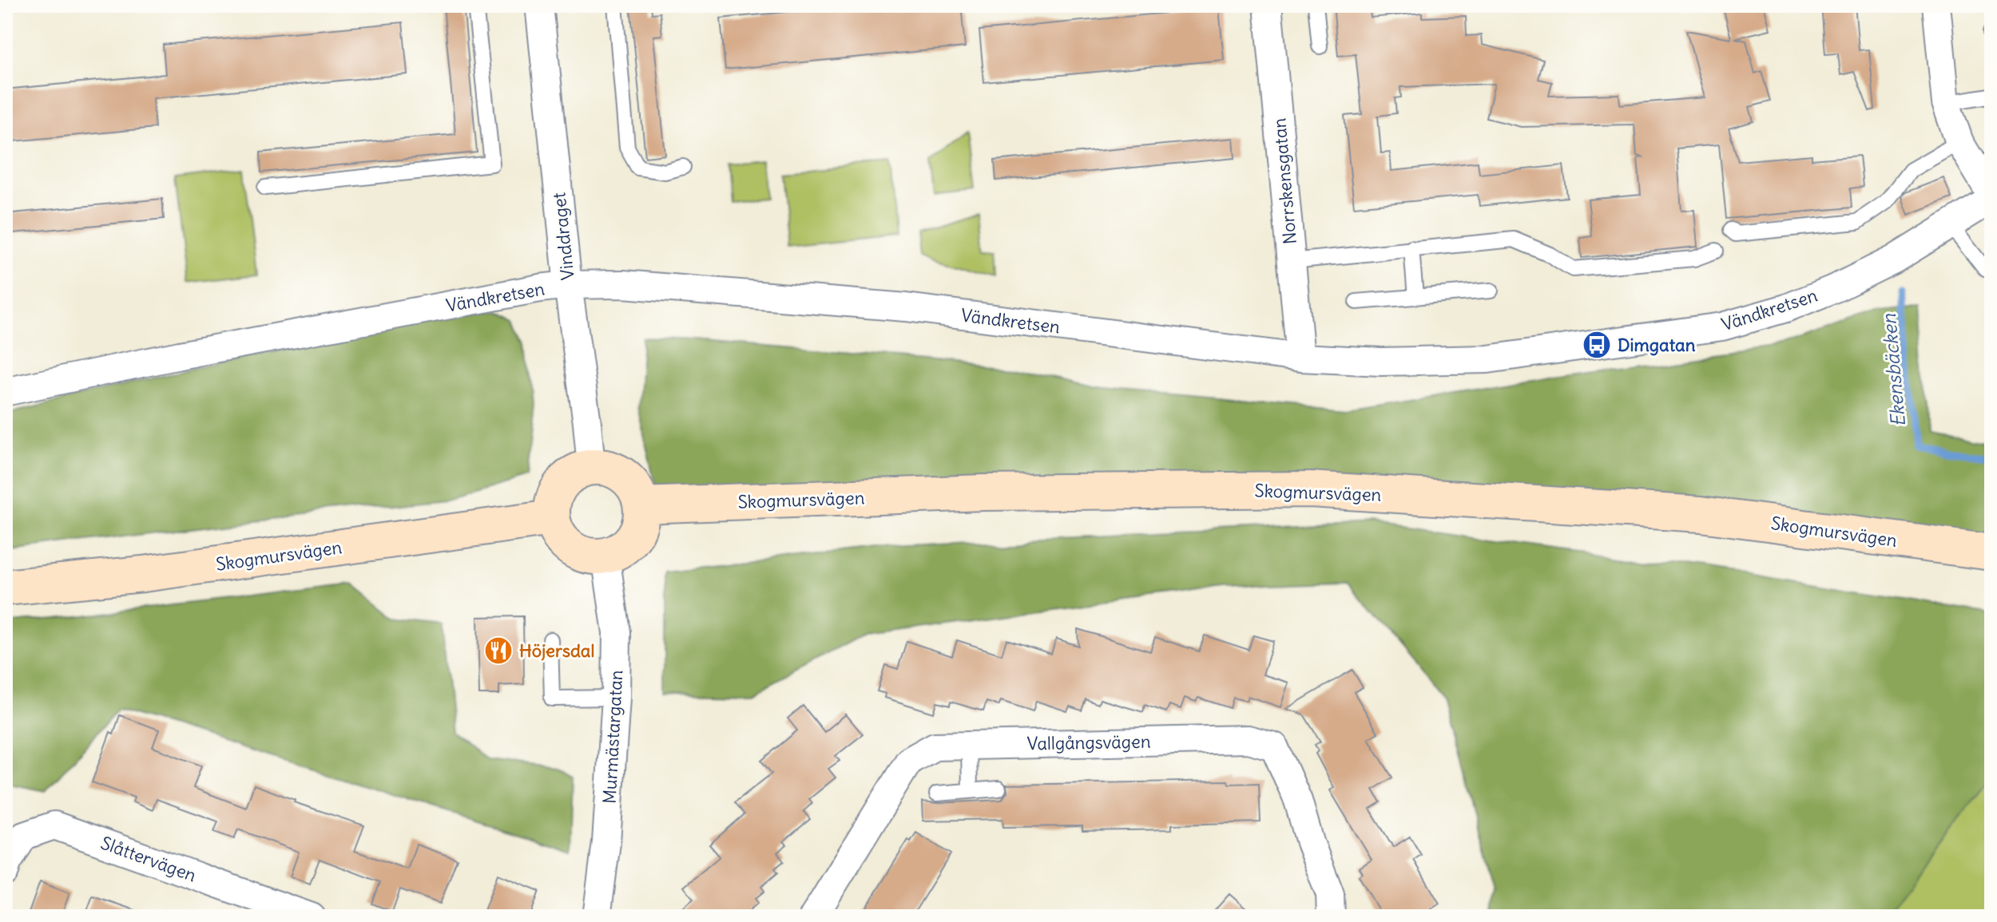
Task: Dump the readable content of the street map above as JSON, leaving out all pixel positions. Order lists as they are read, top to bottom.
{
  "streets": {
    "street": [
      "Norrskensgatan",
      "Vinddraget",
      "Vändkretsen",
      "Skogmursvägen",
      "Murmästargatan",
      "Vallgångsvägen",
      "Slåttervägen"
    ]
  },
  "crossings": [
    ["Norrskensgatan", "Vändkretsen"],
    ["Vinddraget", "Vändkretsen"],
    ["Vinddraget", "Skogmursvägen"],
    ["Vinddraget", "Murmästargatan"],
    ["Skogmursvägen", "Murmästargatan"]
  ],
  "water": ["Ekensbäcken"],
  "places": {
    "bus stop": ["Dimgatan"],
    "restaurant": ["Höjersdal"]
  }
}
